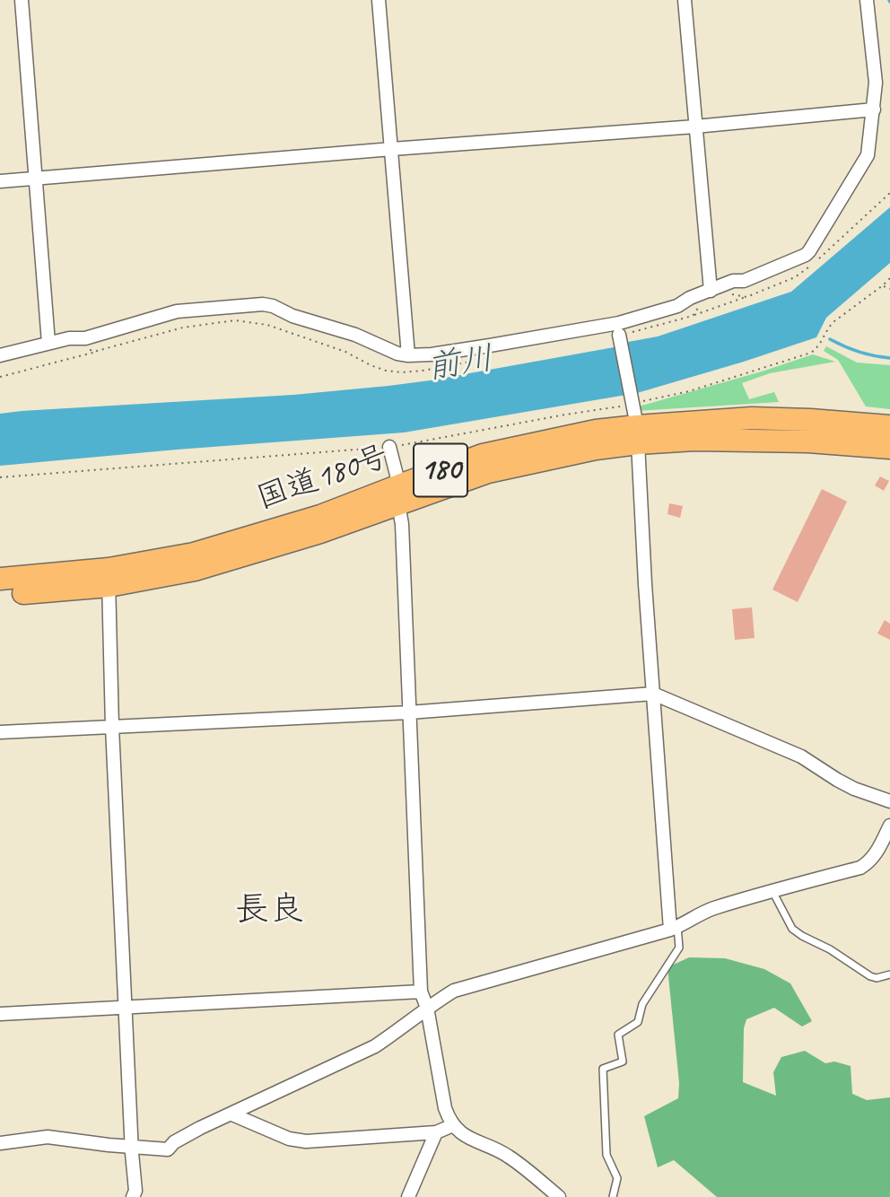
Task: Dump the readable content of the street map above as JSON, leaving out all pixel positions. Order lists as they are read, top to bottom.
{
  "streets": {
    "highway": ["180", "国道180号"]
  },
  "districts": ["長良"],
  "water": ["前川"]
}
